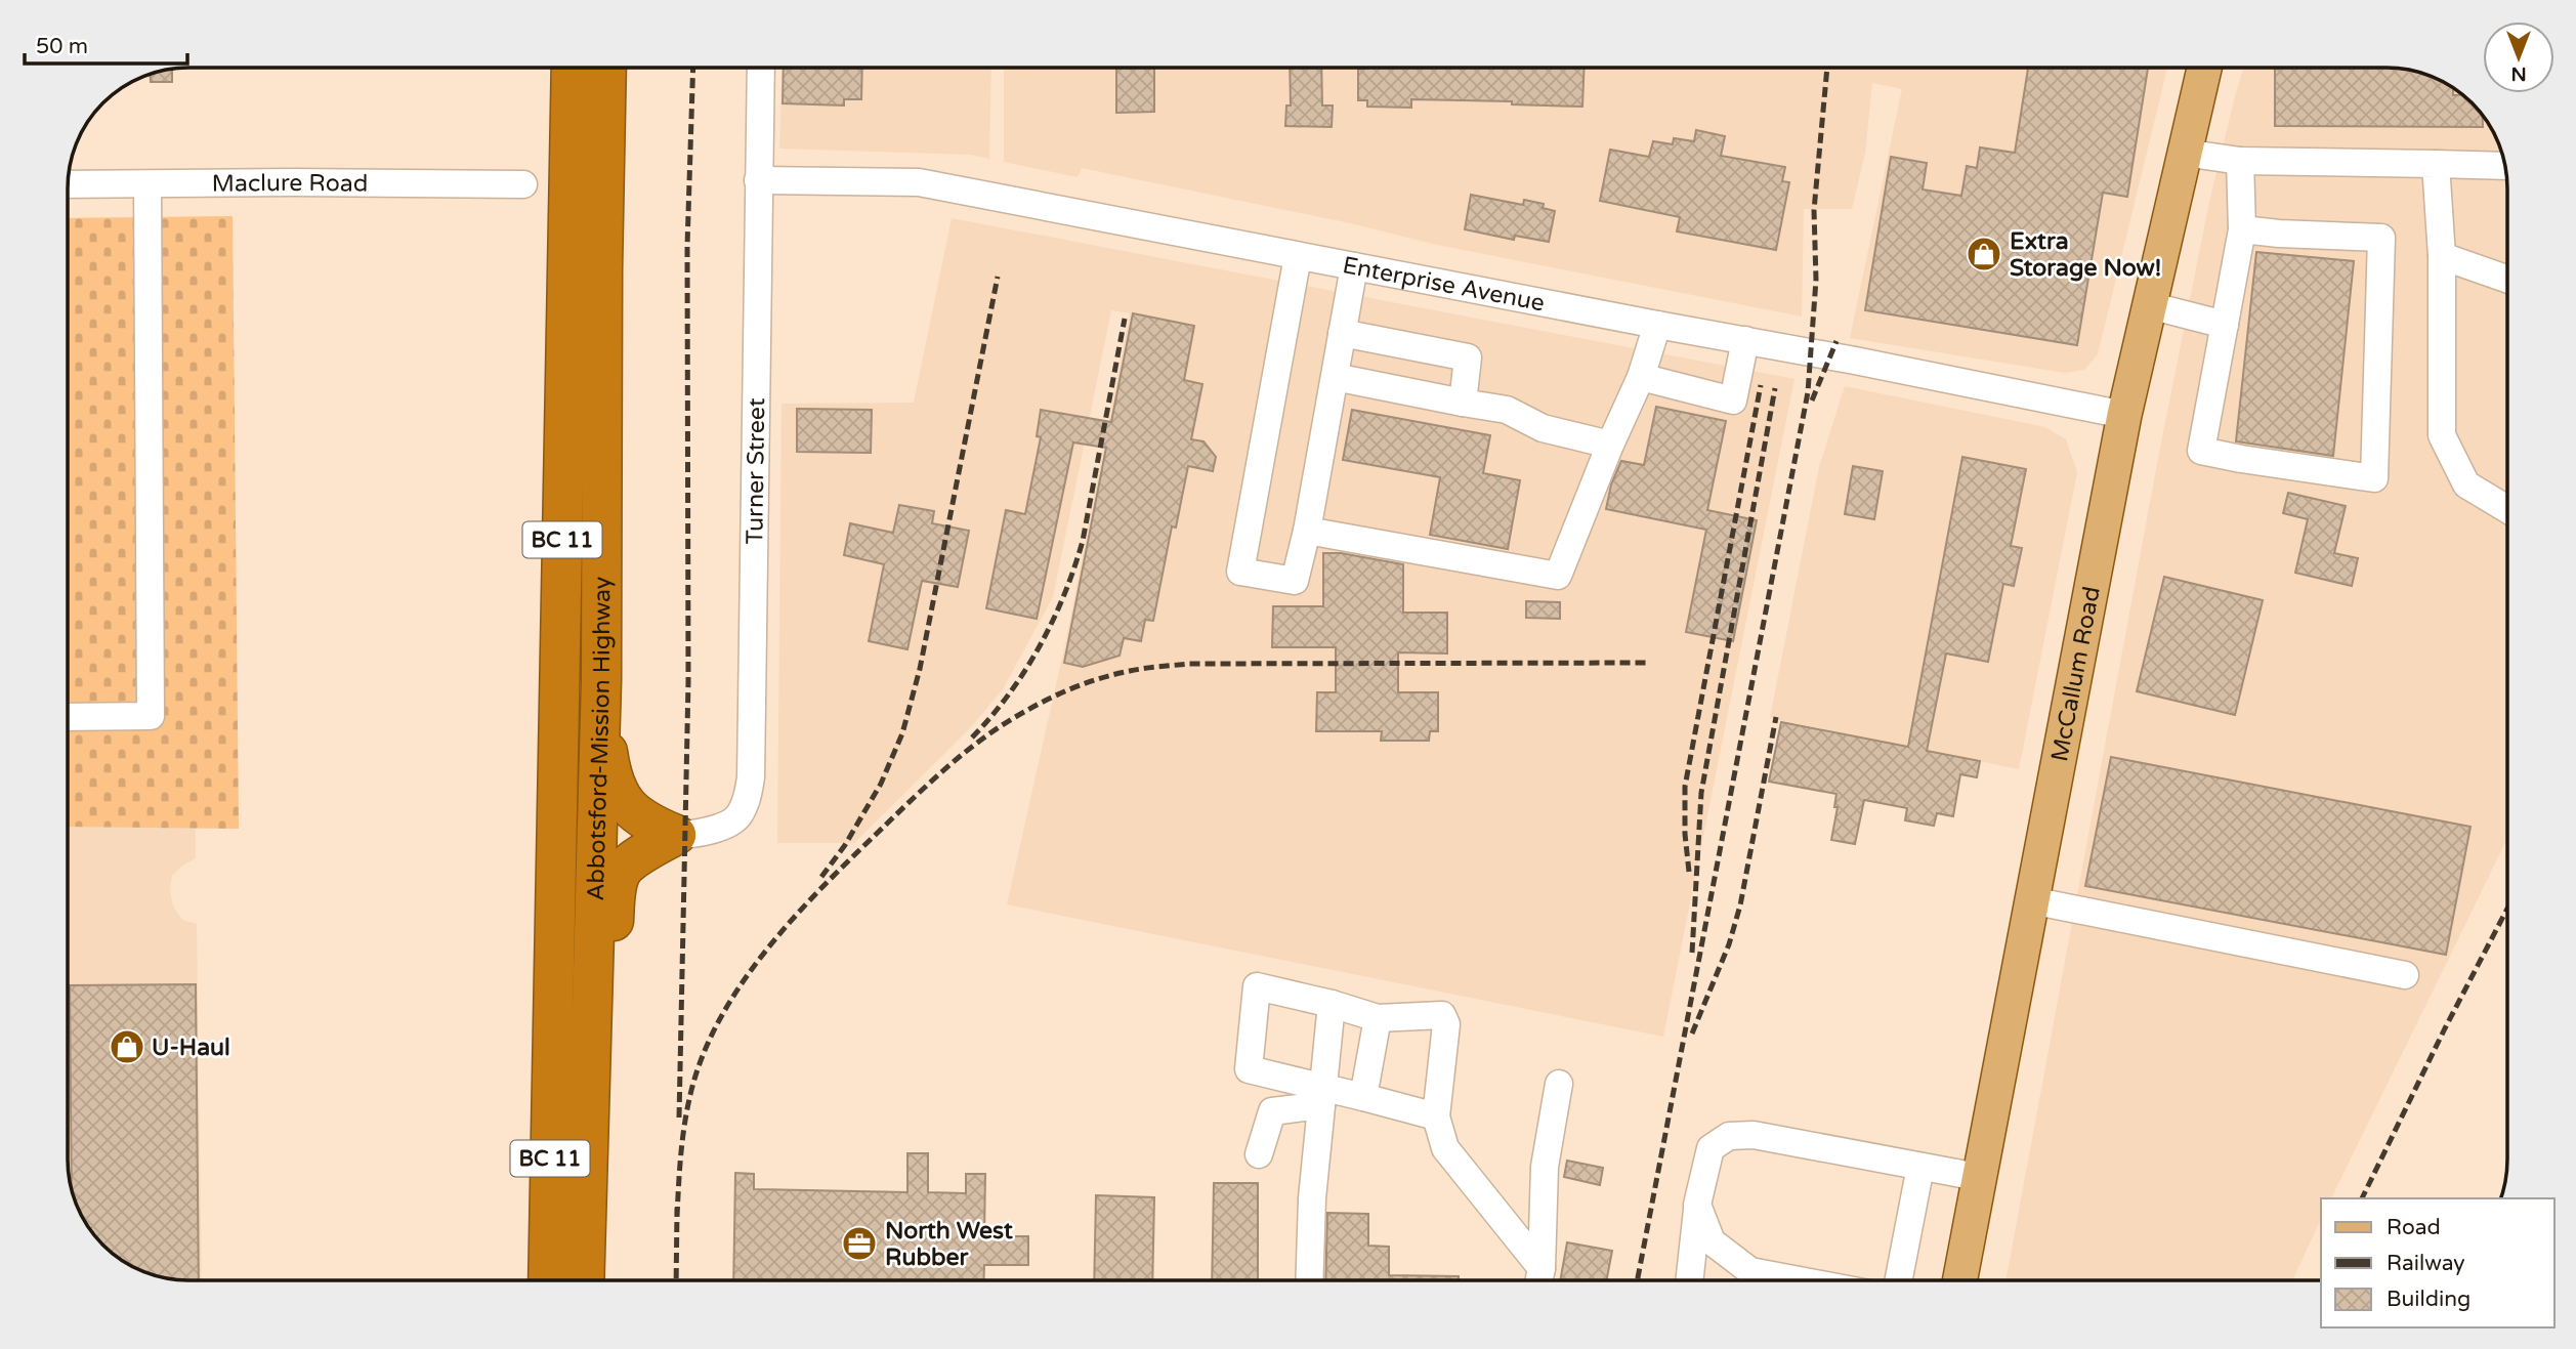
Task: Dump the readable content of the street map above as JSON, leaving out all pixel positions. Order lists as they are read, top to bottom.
{
  "streets": {
    "highway": ["BC 11", "Abbotsford-Mission Highway"],
    "main road": ["McCallum Road"],
    "street": ["Maclure Road", "Enterprise Avenue", "Turner Street"]
  },
  "crossings": [
    ["Enterprise Avenue", "Turner Street"],
    ["Enterprise Avenue", "McCallum Road"]
  ],
  "places": {
    "shop": ["Extra Storage Now!", "U-Haul"],
    "office": ["North West Rubber"]
  },
  "legend": ["Road", "Railway", "Building"],
  "scale_bar": "50 m",
  "north": "bottom"
}
